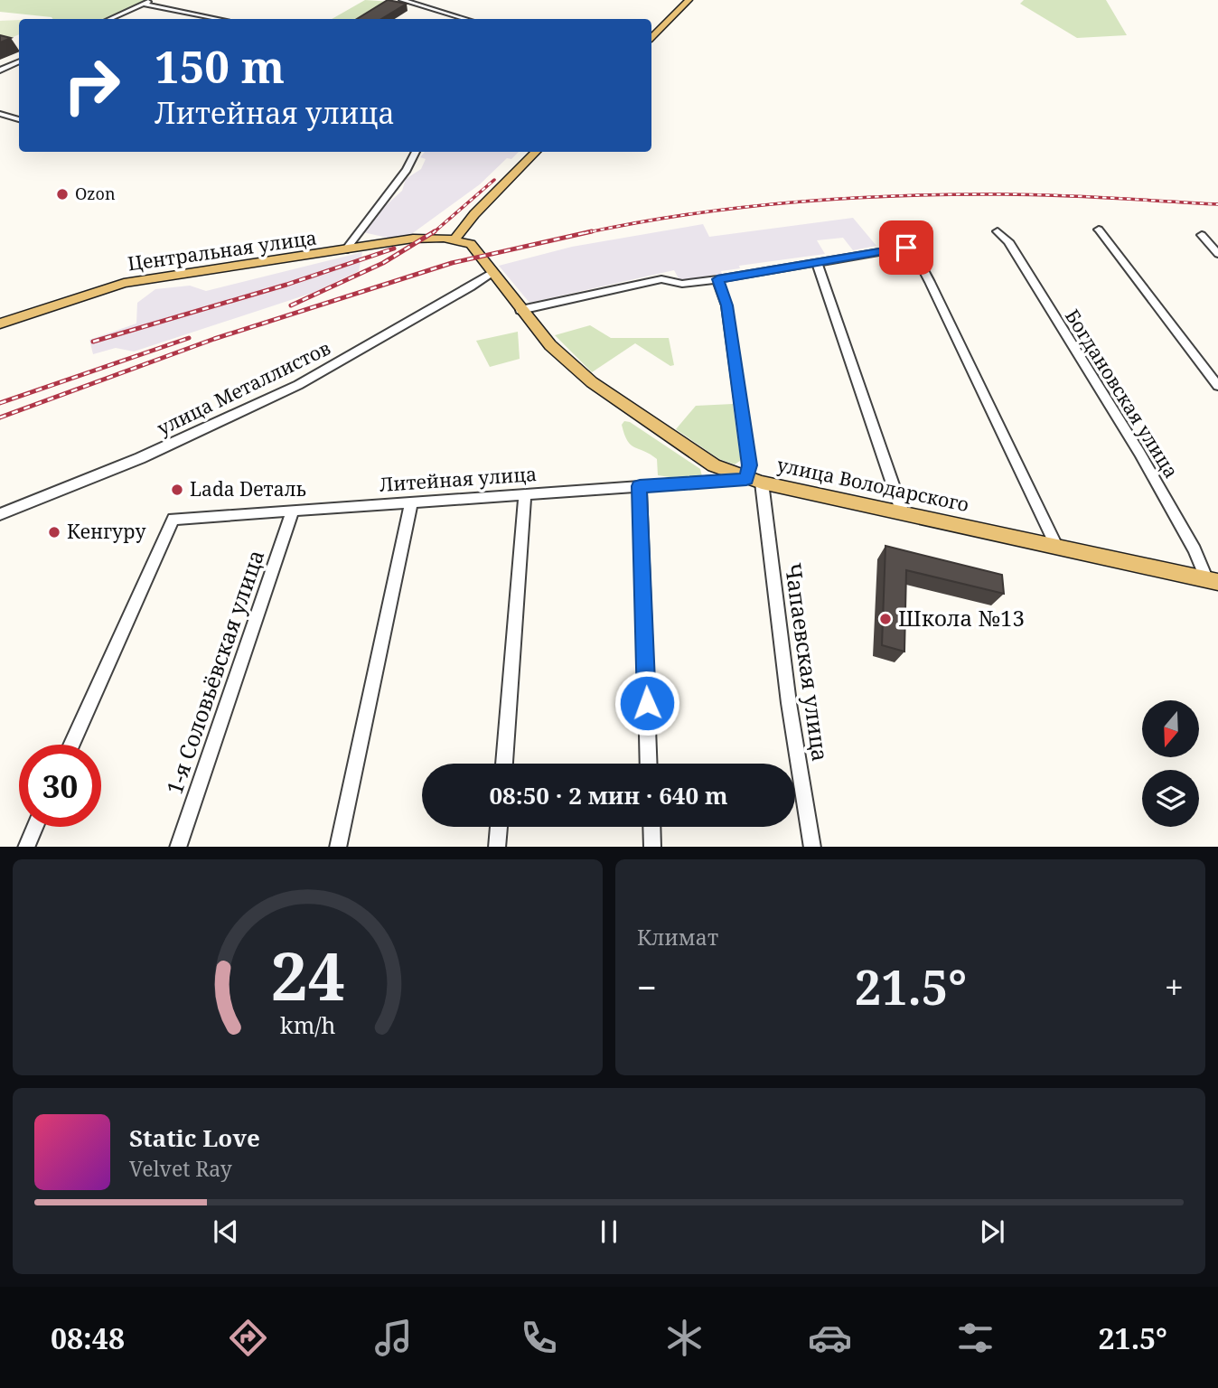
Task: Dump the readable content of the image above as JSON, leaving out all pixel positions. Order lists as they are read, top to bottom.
{
  "streets": {
    "main road": ["Центральная улица", "улица Володарского"],
    "street": [
      "улица Металлистов",
      "Богдановская улица",
      "Литейная улица",
      "Чапаевская улица",
      "1-я Соловьёвская улица"
    ]
  },
  "crossings": [
    ["Центральная улица", "улица Володарского"],
    ["улица Металлистов", "улица Володарского"],
    ["Богдановская улица", "улица Володарского"],
    ["Литейная улица", "улица Володарского"],
    ["Литейная улица", "1-я Соловьёвская улица"],
    ["улица Володарского", "Чапаевская улица"]
  ],
  "places": [
    "Ozon",
    "Lada Dеталь",
    "Кенгуру",
    "Школа №13"
  ],
  "north": "bottom",
  "page": {
    "turn": ["150 m", "Литейная улица"],
    "limit": "30",
    "trip": "08:50 · 2 мин · 640 m",
    "tile": "Климат",
    "heat": ["−", "21.5°", "+"],
    "song": ["Static Love", "Velvet Ray"],
    "tabs": ["08:48", "21.5°"],
    "gauge": ["24", "km/h"]
  }
}
